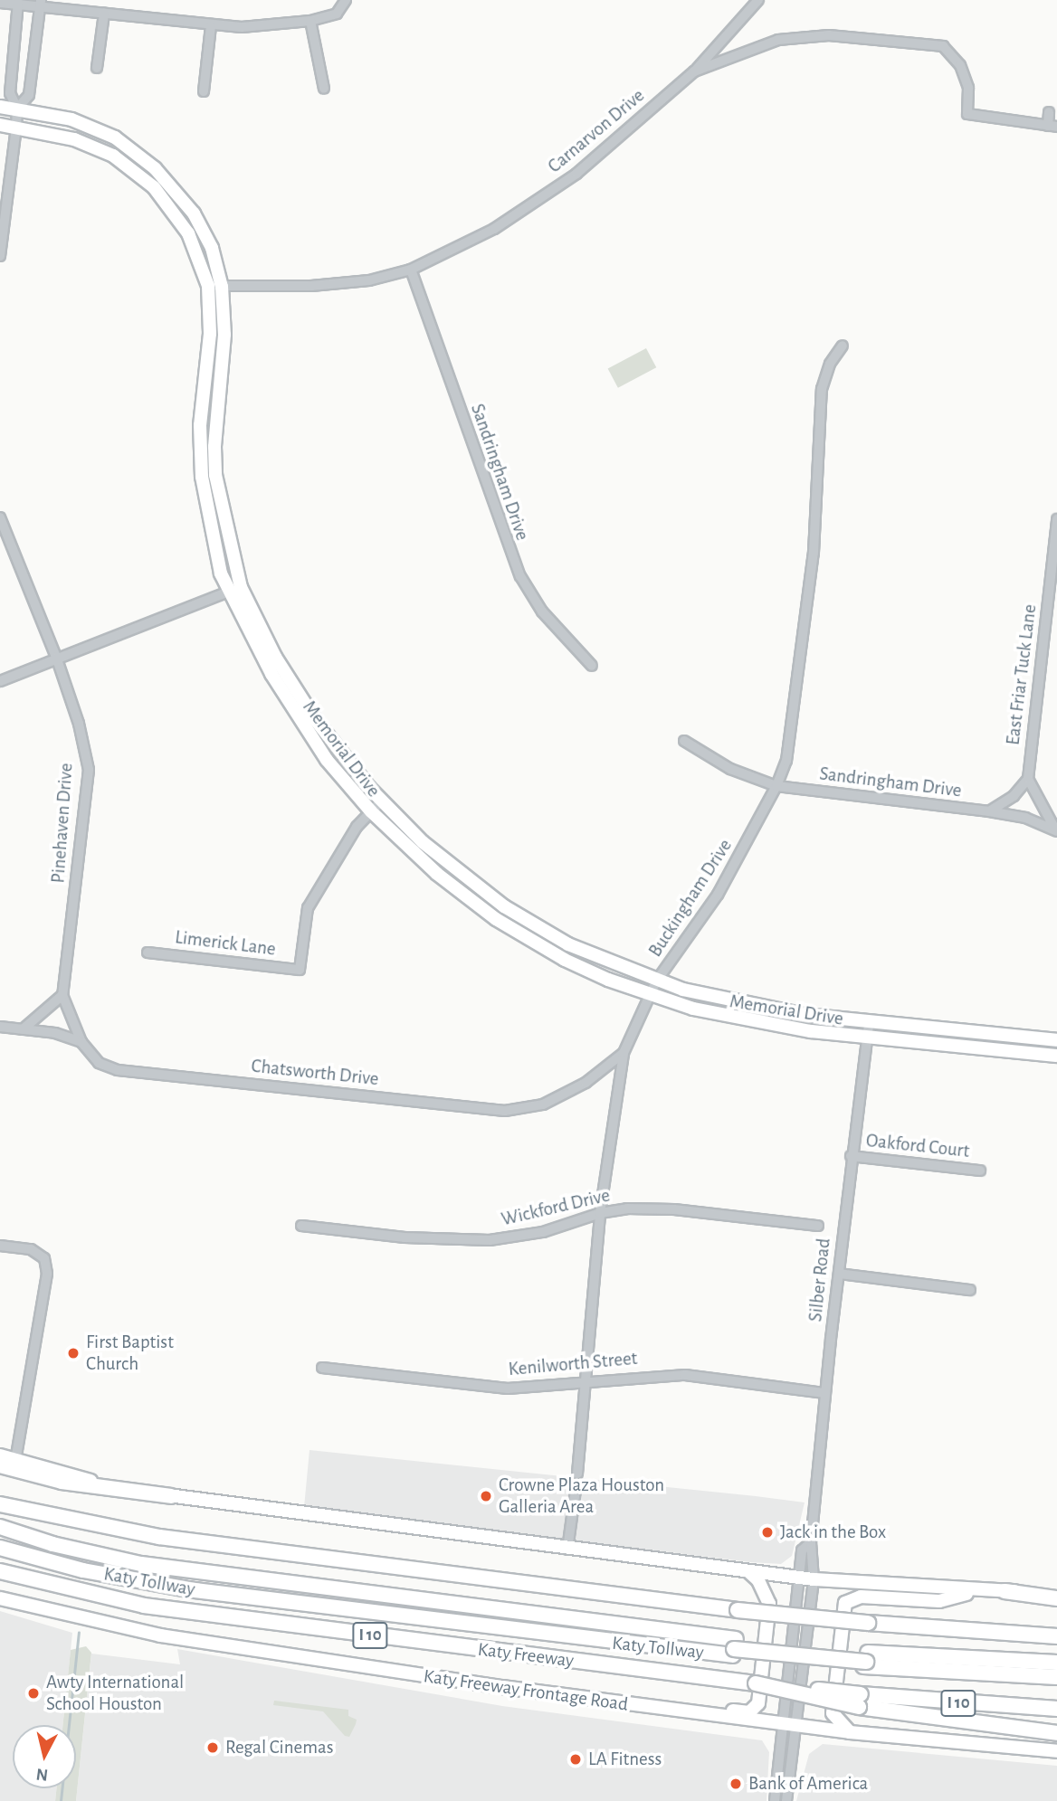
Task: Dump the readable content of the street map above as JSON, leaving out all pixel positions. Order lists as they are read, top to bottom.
{
  "streets": {
    "highway": ["Katy Tollway", "I 10", "Katy Freeway"],
    "main road": ["Memorial Drive", "Katy Freeway Frontage Road"],
    "street": [
      "Carnarvon Drive",
      "Sandringham Drive",
      "East Friar Tuck Lane",
      "Pinehaven Drive",
      "Buckingham Drive",
      "Limerick Lane",
      "Chatsworth Drive",
      "Oakford Court",
      "Wickford Drive",
      "Silber Road",
      "Kenilworth Street"
    ]
  },
  "crossings": [
    ["Carnarvon Drive", "Sandringham Drive"],
    ["Carnarvon Drive", "Memorial Drive"],
    ["Sandringham Drive", "Buckingham Drive"],
    ["Memorial Drive", "Buckingham Drive"],
    ["Memorial Drive", "Limerick Lane"],
    ["Memorial Drive", "Silber Road"],
    ["Pinehaven Drive", "Chatsworth Drive"],
    ["Buckingham Drive", "Chatsworth Drive"],
    ["Buckingham Drive", "Wickford Drive"],
    ["Buckingham Drive", "Kenilworth Street"],
    ["Oakford Court", "Silber Road"],
    ["Silber Road", "Kenilworth Street"],
    ["Silber Road", "Katy Freeway Frontage Road"],
    ["I 10", "Katy Freeway"]
  ],
  "places": [
    "First Baptist Church",
    "Crowne Plaza Houston Galleria Area",
    "Jack in the Box",
    "Awty International School Houston",
    "Regal Cinemas",
    "LA Fitness",
    "Bank of America"
  ],
  "north": "bottom"
}
